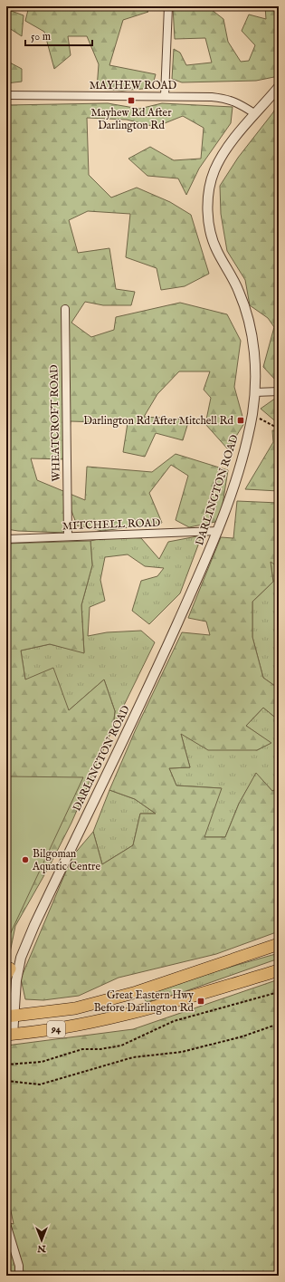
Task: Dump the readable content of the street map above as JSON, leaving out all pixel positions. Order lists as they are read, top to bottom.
{
  "streets": {
    "highway": ["94"],
    "street": [
      "MAYHEW ROAD",
      "WHEATCROFT ROAD",
      "DARLINGTON ROAD",
      "MITCHELL ROAD"
    ]
  },
  "crossings": [
    ["MAYHEW ROAD", "DARLINGTON ROAD"],
    ["WHEATCROFT ROAD", "MITCHELL ROAD"],
    ["DARLINGTON ROAD", "MITCHELL ROAD"],
    ["DARLINGTON ROAD", "94"]
  ],
  "places": {
    "transit": ["Mayhew Rd After Darlington Rd", "Darlington Rd After Mitchell Rd", "Great Eastern Hwy Before Darlington Rd"],
    "other": ["Bilgoman Aquatic Centre"]
  },
  "scale_bar": "50 m",
  "north": "bottom"
}
